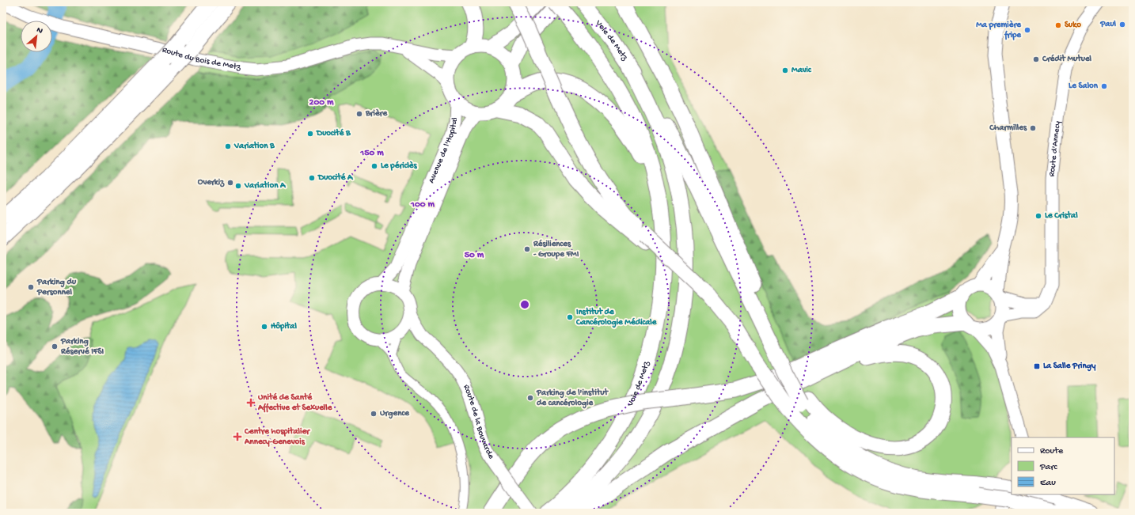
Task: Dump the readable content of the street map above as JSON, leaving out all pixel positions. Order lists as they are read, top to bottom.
{
  "streets": {
    "highway": ["Voie de Metz"],
    "street": [
      "Route du Bois de Metz",
      "Route d'Annecy",
      "Avenue de l'Hopital",
      "Route de la Bouvarde"
    ]
  },
  "crossings": [
    ["Route du Bois de Metz", "Avenue de l'Hopital"],
    ["Avenue de l'Hopital", "Route de la Bouvarde"]
  ],
  "places": {
    "other": [
      "Paul",
      "Suko",
      "Ma première fripe",
      "Crédit Mutuel",
      "Mavic",
      "Le Salon",
      "Brière",
      "Charmilles",
      "Duocité B",
      "Variation B",
      "Le périclès",
      "Duocité A",
      "Overkiz",
      "Variation A",
      "Le Cristal",
      "Résiliences - Groupe FMI",
      "Parking du Personnel",
      "Institut de Cancérologie Médicale",
      "Hôpital",
      "Parking Réservé IFSI",
      "Parking de l'institut de cancérologie",
      "Urgence"
    ],
    "transit": ["La Salle Pringy"],
    "health": ["Unité de Santé Affective et Sexuelle", "Centre hospitalier Annecy-Genevois"]
  },
  "legend": ["Route", "Parc", "Eau"],
  "north": "top right",
  "rings": [
    "200 m",
    "150 m",
    "100 m",
    "50 m"
  ]
}
